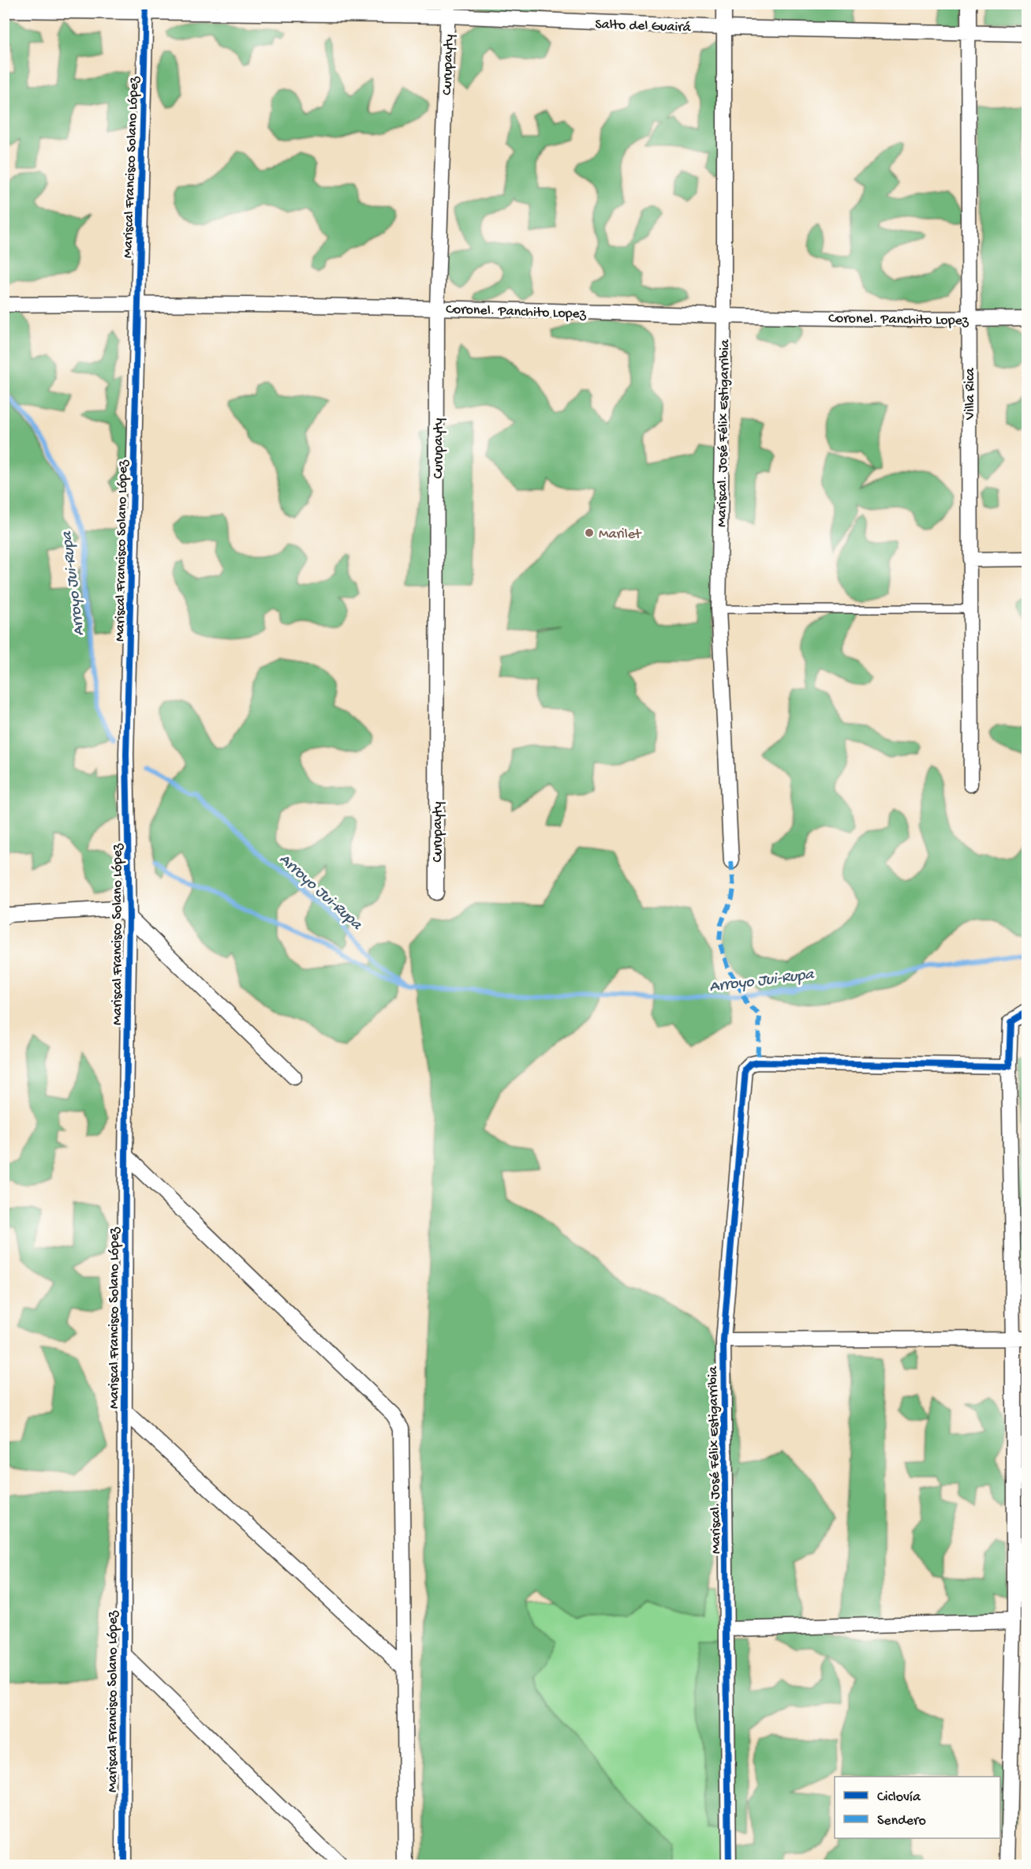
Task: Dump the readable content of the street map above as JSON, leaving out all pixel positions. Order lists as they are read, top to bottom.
{
  "streets": {
    "street": [
      "Salto del Guairá",
      "Curupayty",
      "Mariscal Francisco Solano López",
      "Coronel. Panchito Lopez",
      "Villa Rica",
      "Mariscal. José Félix Estigarribia"
    ]
  },
  "crossings": [
    ["Salto del Guairá", "Curupayty"],
    ["Salto del Guairá", "Mariscal Francisco Solano López"],
    ["Salto del Guairá", "Villa Rica"],
    ["Salto del Guairá", "Mariscal. José Félix Estigarribia"],
    ["Curupayty", "Coronel. Panchito Lopez"],
    ["Mariscal Francisco Solano López", "Coronel. Panchito Lopez"],
    ["Coronel. Panchito Lopez", "Villa Rica"],
    ["Coronel. Panchito Lopez", "Mariscal. José Félix Estigarribia"]
  ],
  "water": ["Arroyo Jui-Rupa"],
  "places": ["Marilet"],
  "legend": ["Ciclovía", "Sendero"]
}
